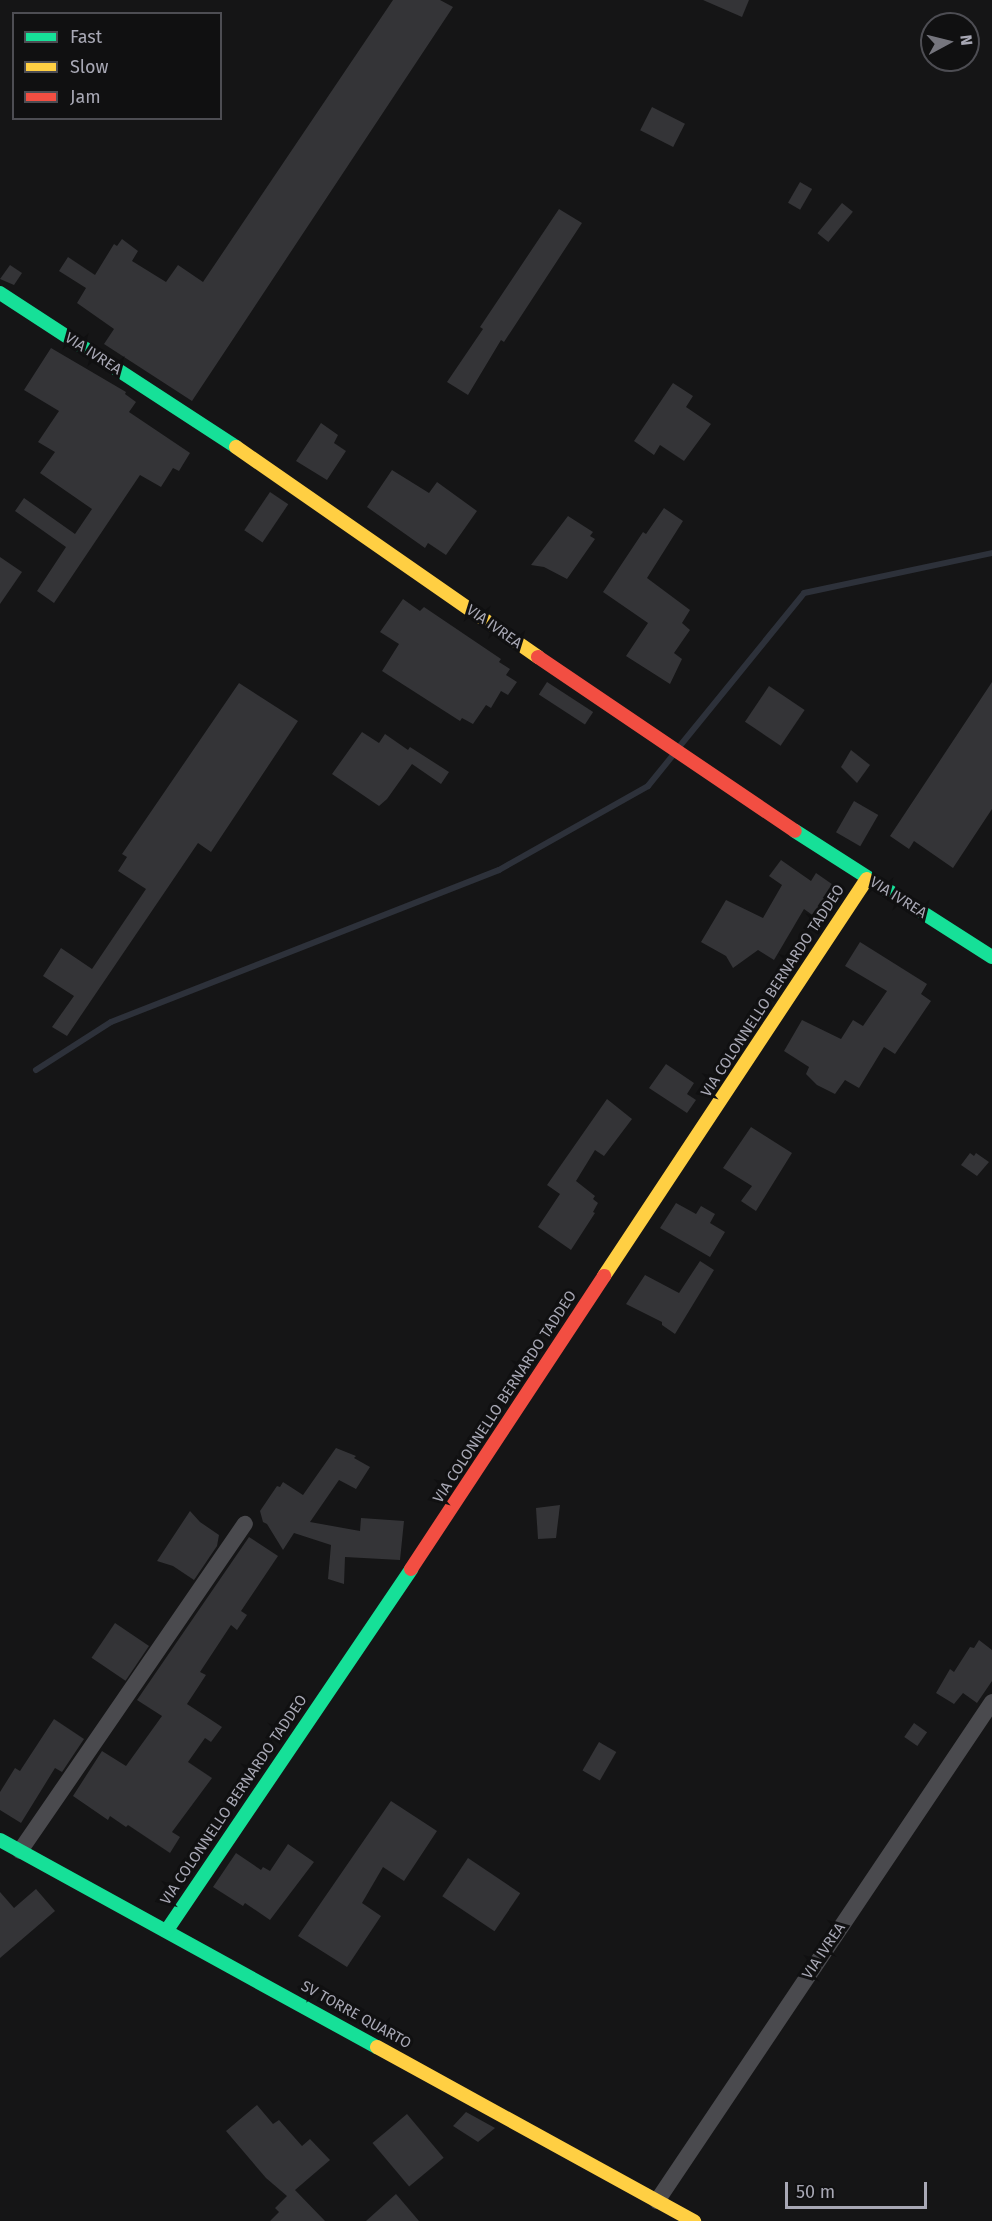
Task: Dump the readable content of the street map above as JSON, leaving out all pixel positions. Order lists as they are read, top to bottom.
{
  "streets": {
    "street": ["VIA IVREA", "VIA COLONNELLO BERNARDO TADDEO", "SV TORRE QUARTO"]
  },
  "crossings": [
    ["VIA IVREA", "VIA COLONNELLO BERNARDO TADDEO"],
    ["VIA IVREA", "SV TORRE QUARTO"],
    ["VIA COLONNELLO BERNARDO TADDEO", "SV TORRE QUARTO"]
  ],
  "legend": ["Fast", "Slow", "Jam"],
  "scale_bar": "50 m",
  "north": "right"
}
